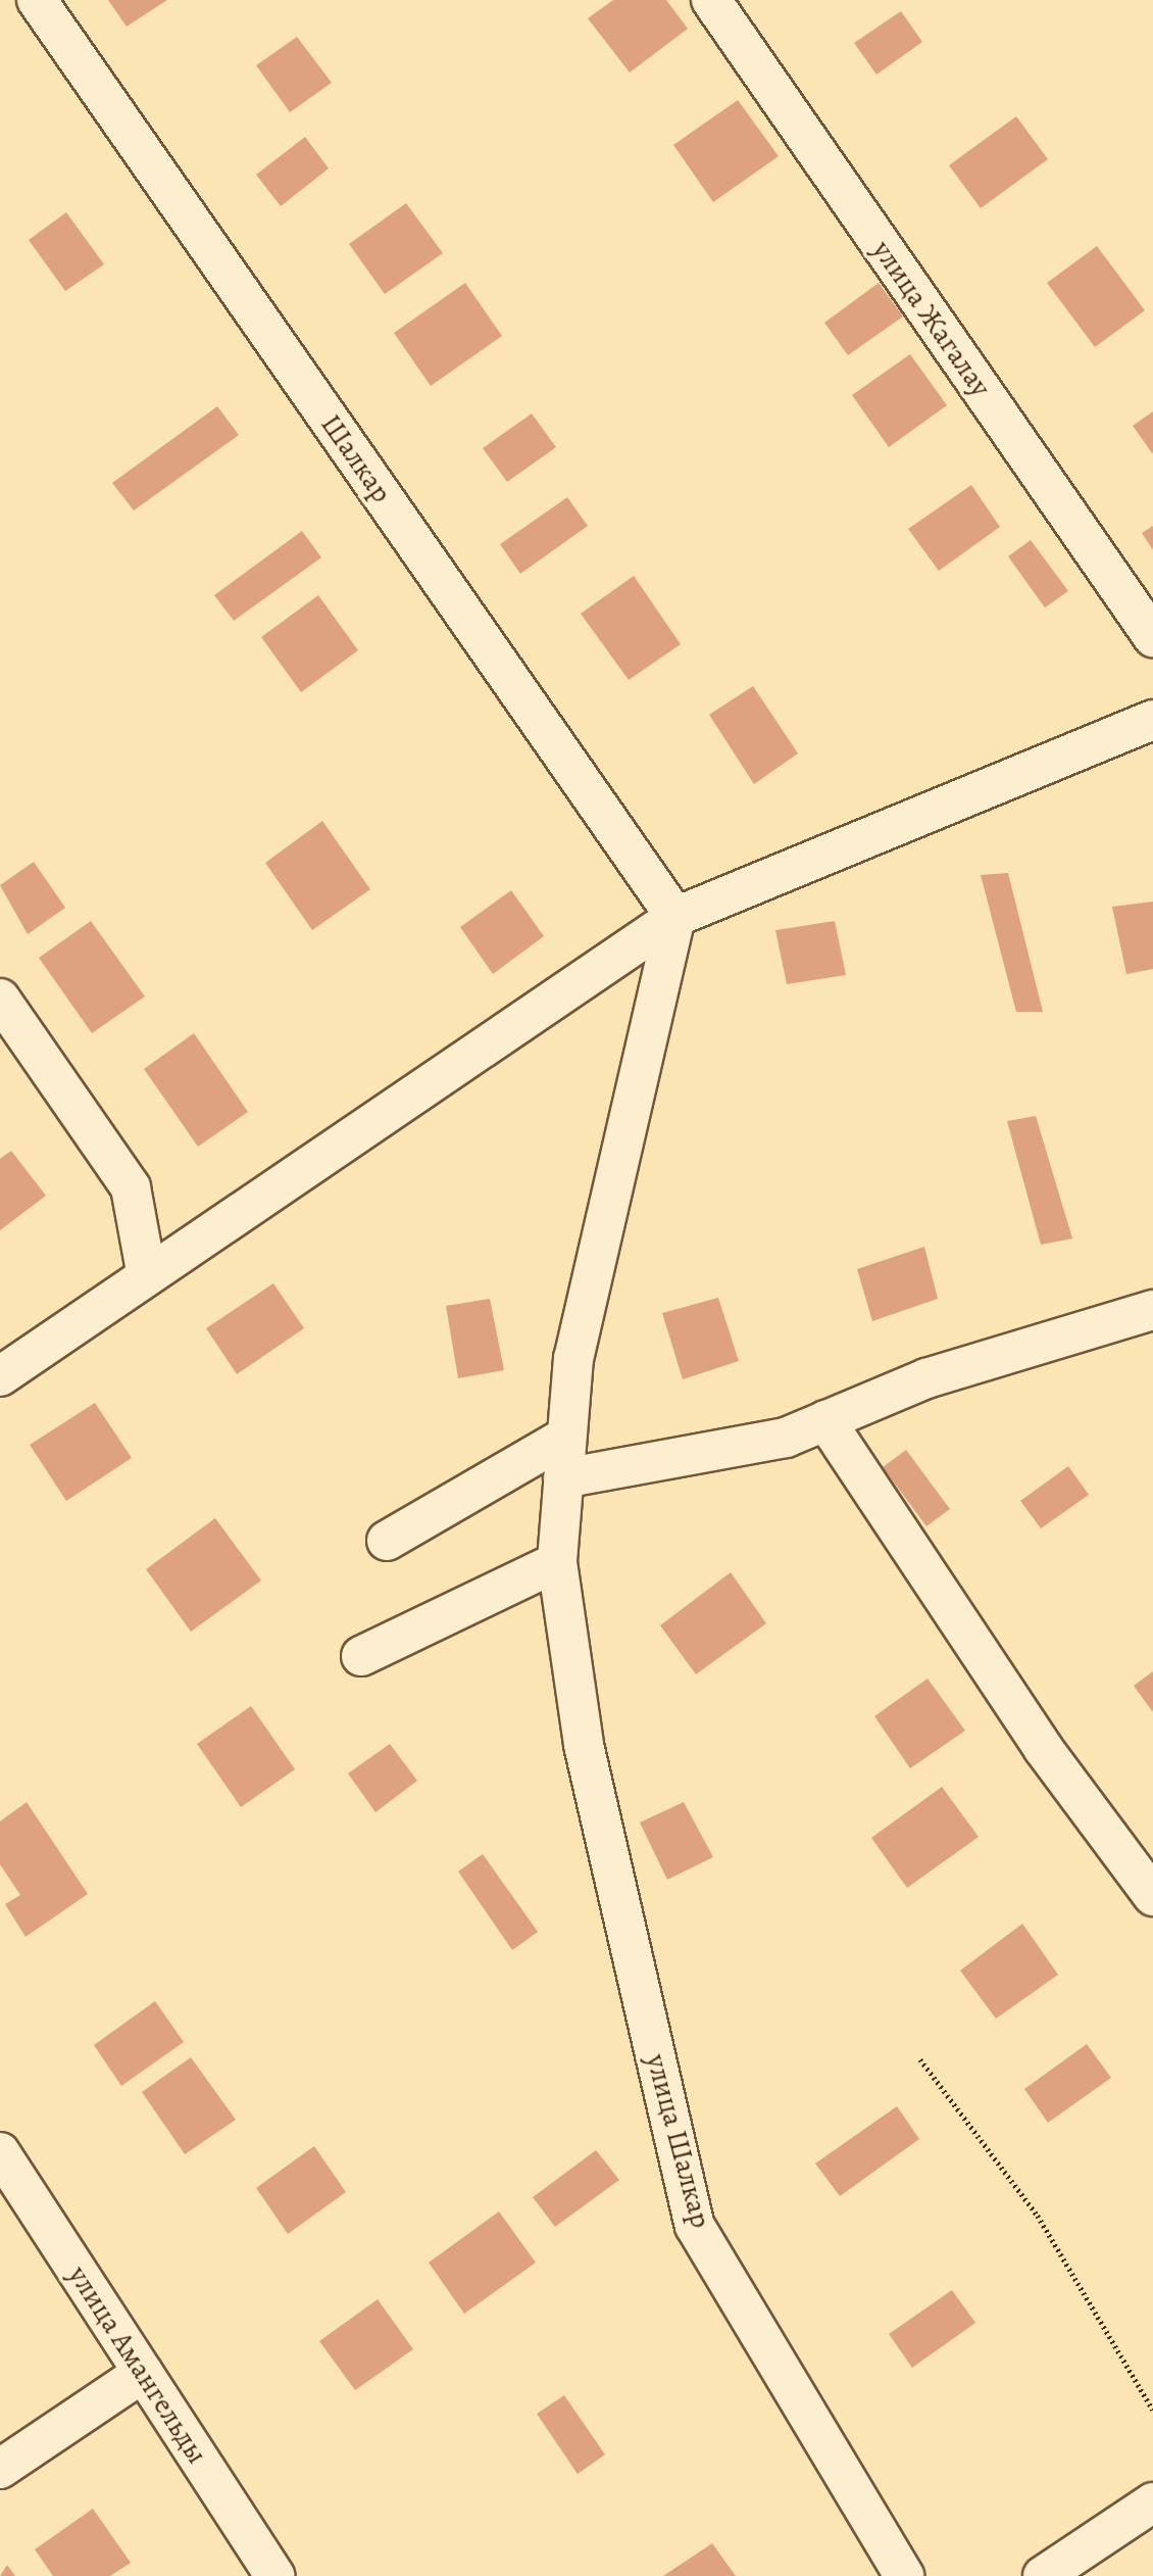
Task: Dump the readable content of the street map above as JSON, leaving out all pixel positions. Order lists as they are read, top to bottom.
{
  "streets": {
    "street": [
      "улица Жагалау",
      "Шалкар",
      "улица Шалкар",
      "улица Амангельды"
    ]
  },
  "crossings": [
    ["Шалкар", "улица Шалкар"]
  ]
}
